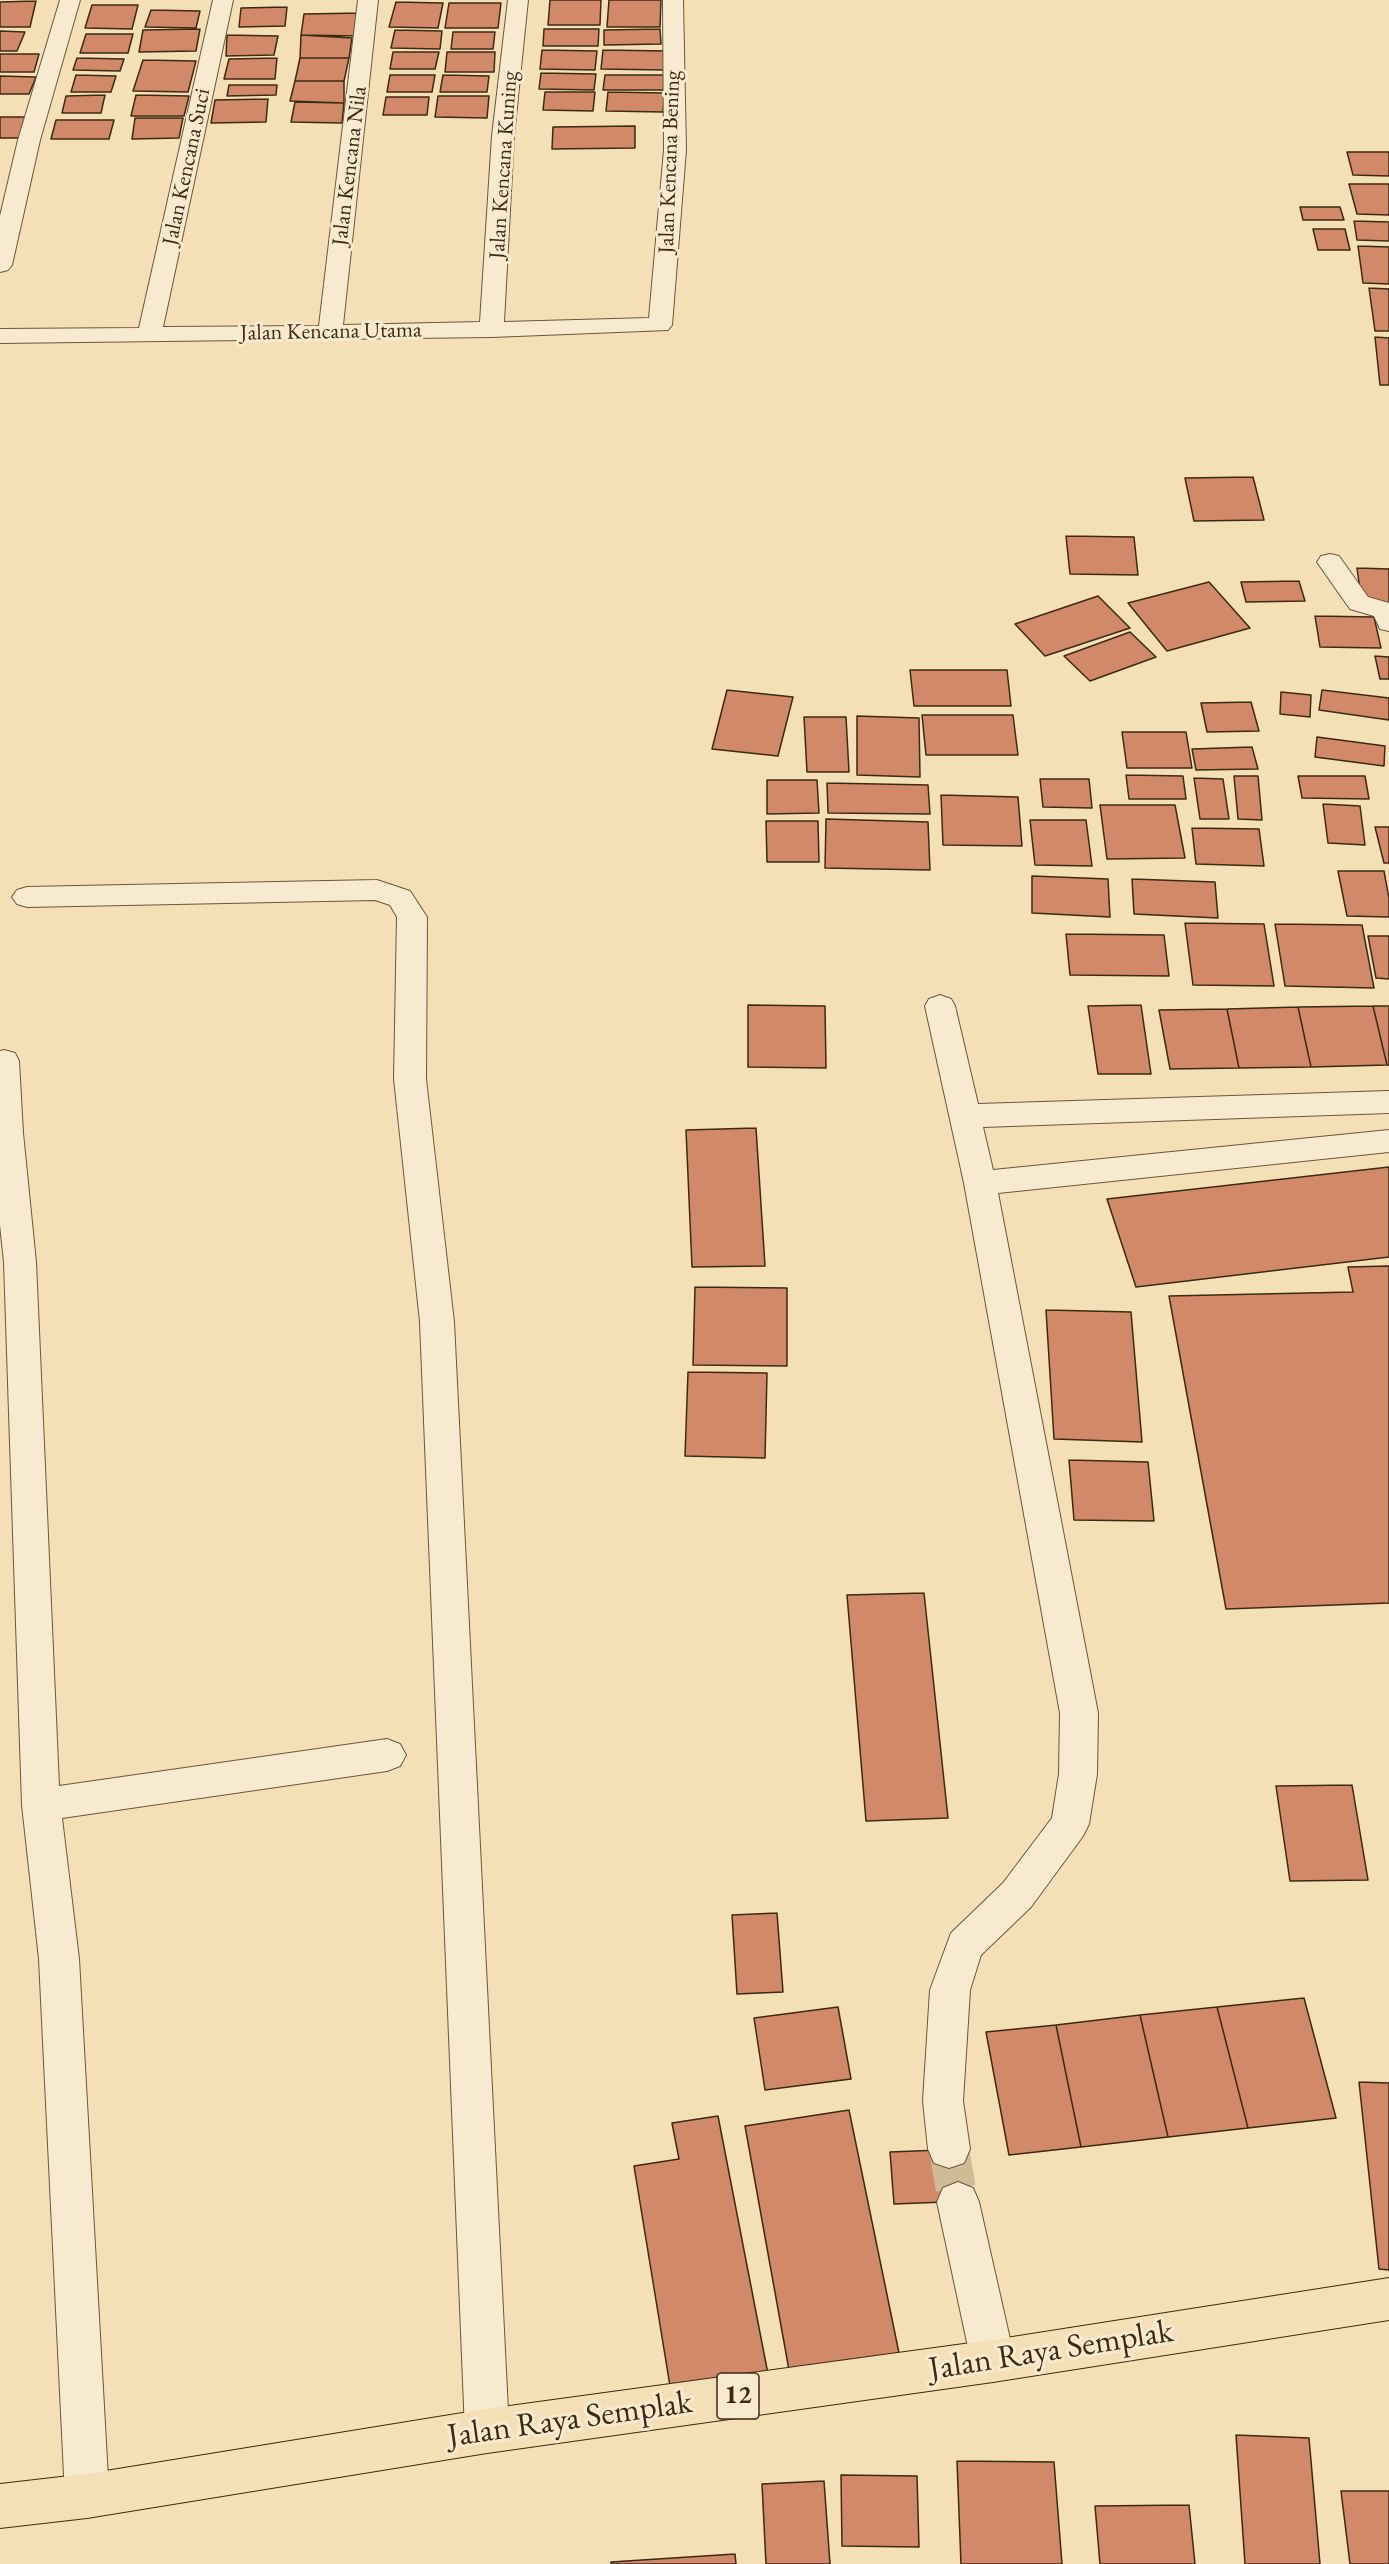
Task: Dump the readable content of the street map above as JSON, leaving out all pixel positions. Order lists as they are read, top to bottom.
{
  "streets": {
    "main road": ["Jalan Raya Semplak", "12"],
    "street": [
      "Jalan Kencana Bening",
      "Jalan Kencana Kuning",
      "Jalan Kencana Nila",
      "Jalan Kencana Suci",
      "Jalan Kencana Utama"
    ]
  },
  "crossings": [
    ["Jalan Kencana Bening", "Jalan Kencana Utama"],
    ["Jalan Kencana Kuning", "Jalan Kencana Utama"],
    ["Jalan Kencana Nila", "Jalan Kencana Utama"],
    ["Jalan Kencana Suci", "Jalan Kencana Utama"]
  ]
}
